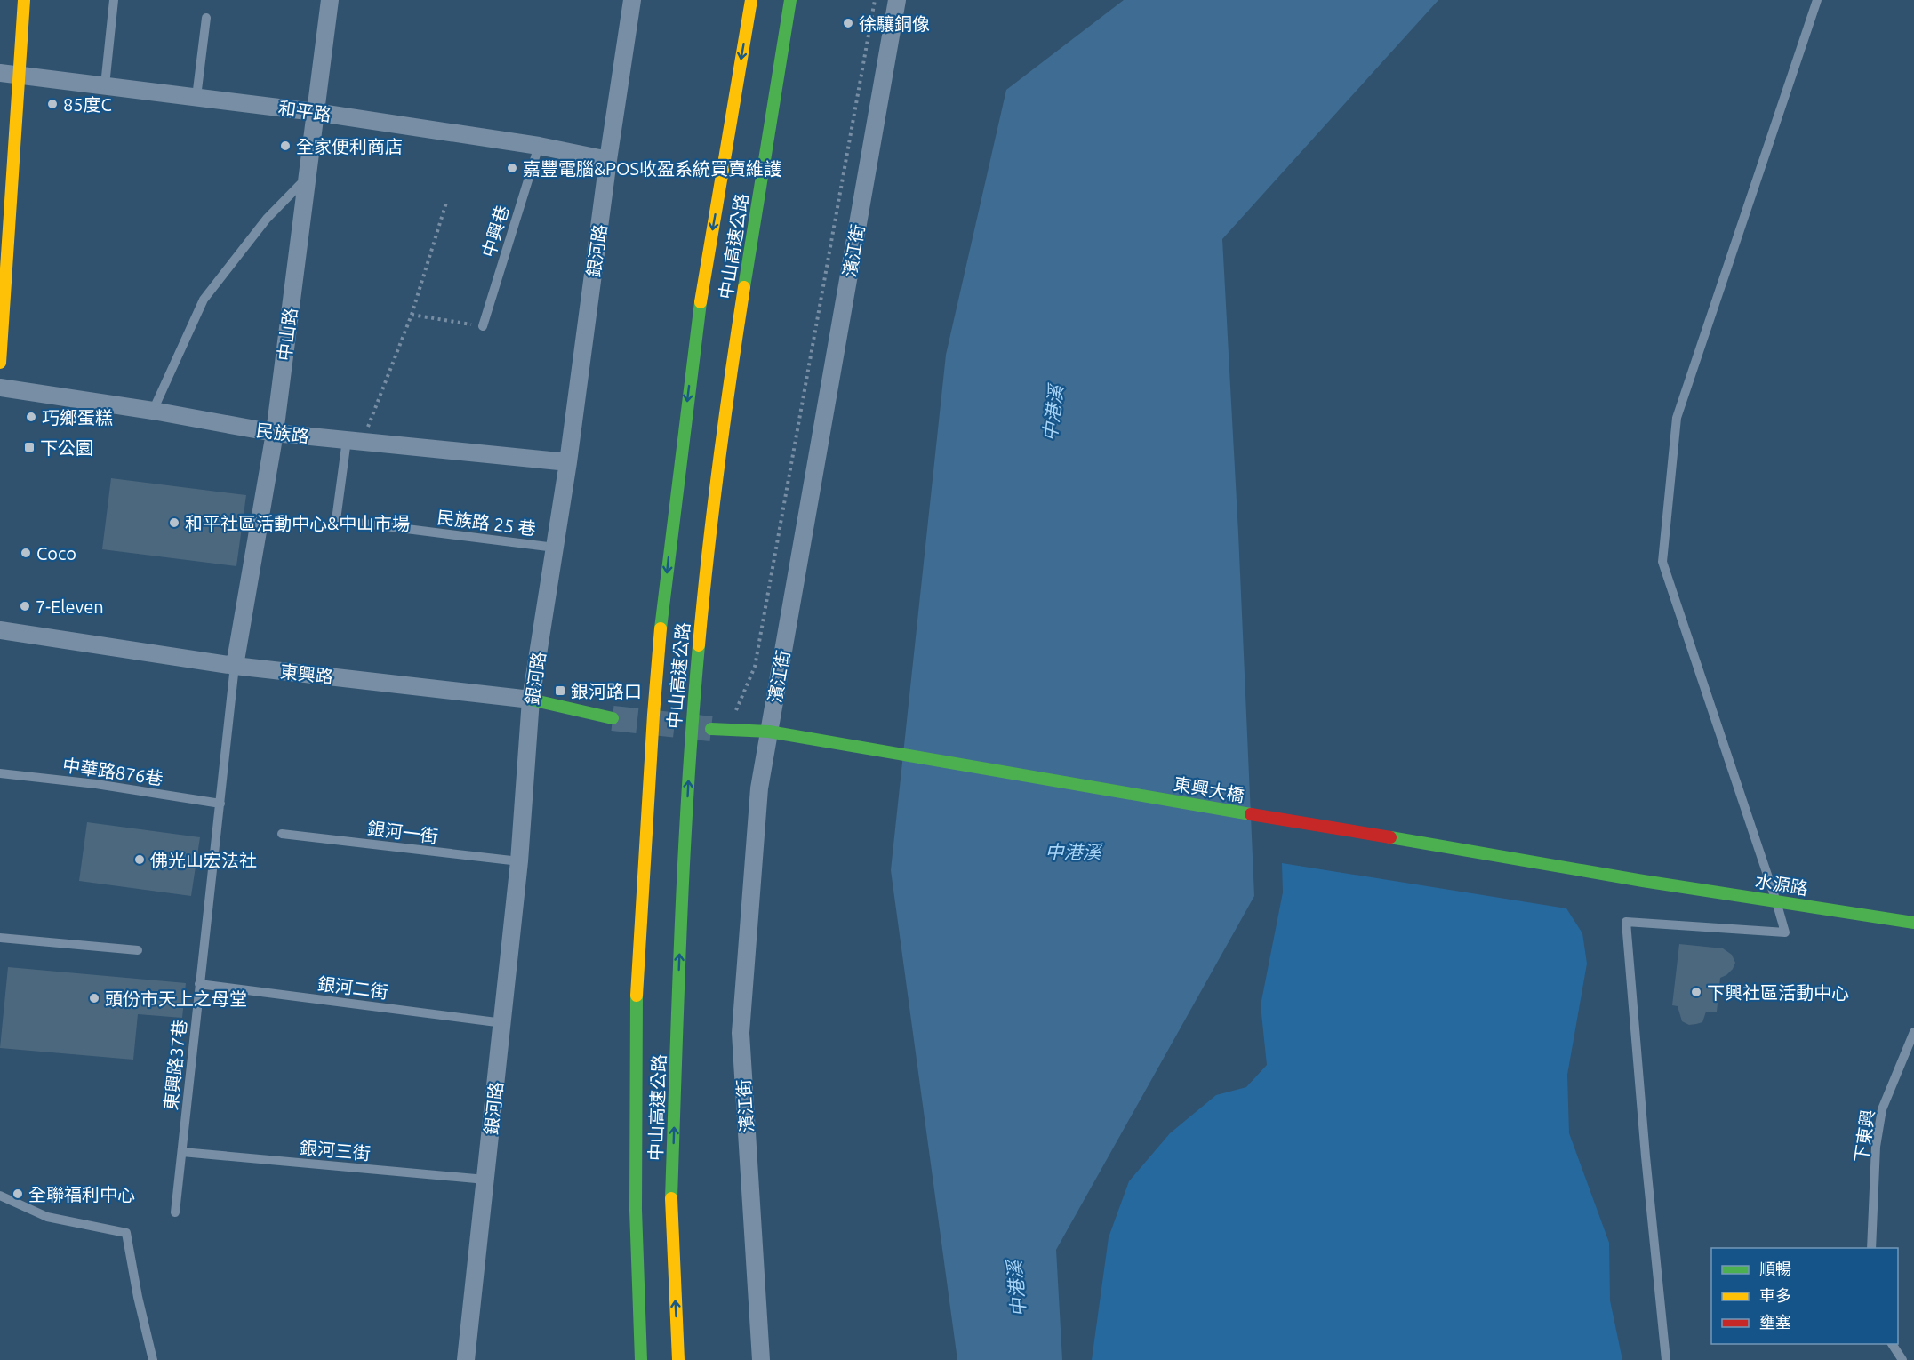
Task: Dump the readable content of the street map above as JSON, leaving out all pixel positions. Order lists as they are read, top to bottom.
{
  "streets": {
    "main road": [
      "中山高速公路",
      "東興路",
      "東興大橋",
      "水源路"
    ],
    "street": [
      "和平路",
      "銀河路",
      "濱江街",
      "中山路",
      "民族路"
    ],
    "lane": [
      "中興巷",
      "民族路 25 巷",
      "中華路876巷",
      "銀河一街",
      "銀河二街",
      "東興路37巷",
      "下東興",
      "銀河三街"
    ]
  },
  "crossings": [
    ["和平路", "中興巷"],
    ["和平路", "銀河路"],
    ["和平路", "中山路"],
    ["銀河路", "民族路"],
    ["銀河路", "民族路 25 巷"],
    ["銀河路", "東興路"],
    ["銀河路", "銀河一街"],
    ["銀河路", "銀河二街"],
    ["銀河路", "銀河三街"],
    ["濱江街", "東興大橋"],
    ["中山路", "民族路"],
    ["中山路", "東興路"],
    ["中山路", "東興路37巷"],
    ["民族路", "民族路 25 巷"],
    ["東興路", "東興路37巷"],
    ["中華路876巷", "東興路37巷"],
    ["東興大橋", "水源路"],
    ["銀河二街", "東興路37巷"],
    ["東興路37巷", "銀河三街"]
  ],
  "water": ["中港溪"],
  "places": {
    "other": [
      "徐驤銅像",
      "85度C",
      "全家便利商店",
      "嘉豐電腦&POS收盈系統買賣維護",
      "巧鄉蛋糕",
      "和平社區活動中心&中山市場",
      "Coco",
      "7-Eleven",
      "佛光山宏法社",
      "下興社區活動中心",
      "頭份市天上之母堂",
      "全聯福利中心"
    ],
    "transit": ["下公園", "銀河路口"]
  },
  "legend": ["順暢", "車多", "壅塞"]
}
